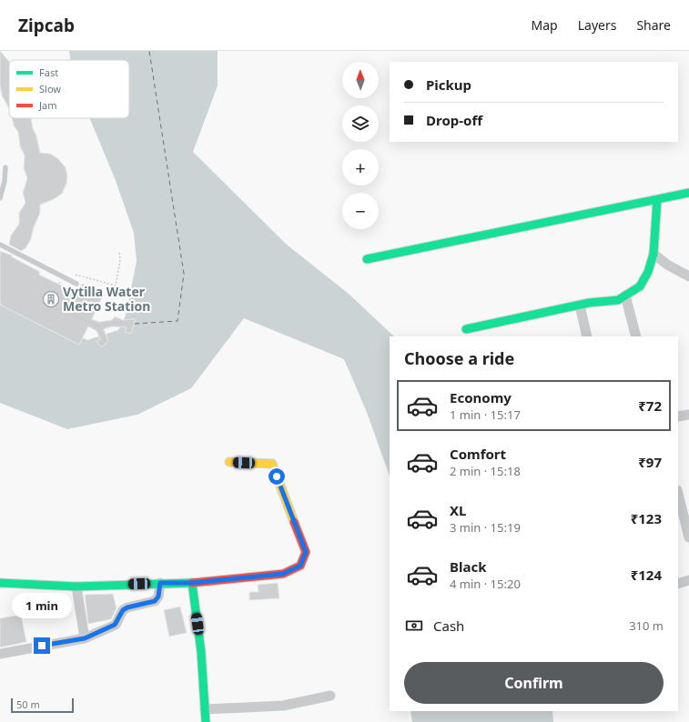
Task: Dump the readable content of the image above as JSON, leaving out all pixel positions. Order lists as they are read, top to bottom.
{
  "places": {
    "building": ["Vytilla Water Metro Station"]
  },
  "legend": ["Fast", "Slow", "Jam"],
  "scale_bar": "50 m",
  "north": "top",
  "page": {
    "header": "Zipcab",
    "nav": ["Map", "Layers", "Share"],
    "map_buttons": ["+", "−"],
    "banner": ["Pickup", "Drop-off"],
    "heading": "Choose a ride",
    "list": [
      {
        "name": "Economy",
        "note": "1 min · 15:17",
        "value": "₹72"
      },
      {
        "name": "Comfort",
        "note": "2 min · 15:18",
        "value": "₹97"
      },
      {
        "name": "XL",
        "note": "3 min · 15:19",
        "value": "₹123"
      },
      {
        "name": "Black",
        "note": "4 min · 15:20",
        "value": "₹124"
      }
    ],
    "bubble": "1 min",
    "pay": ["Cash", "310 m"],
    "buttons": "Confirm",
    "scale": "50 m"
  }
}
